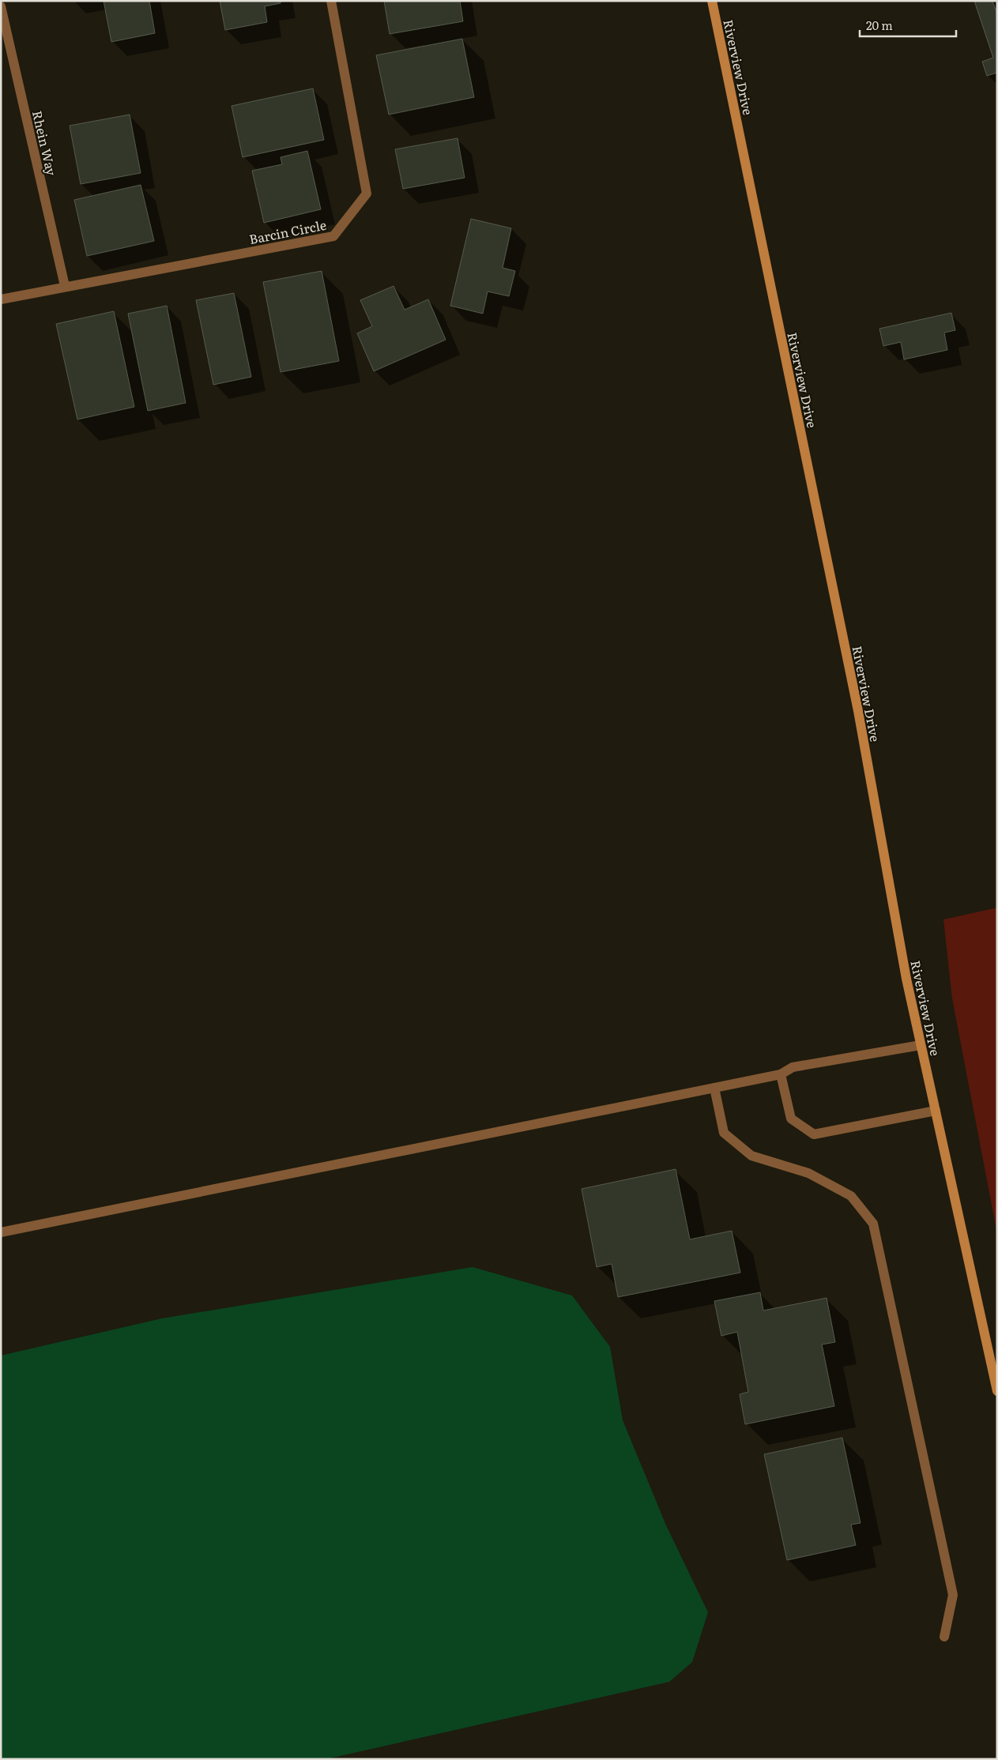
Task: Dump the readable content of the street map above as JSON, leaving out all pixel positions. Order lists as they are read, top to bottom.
{
  "streets": {
    "street": ["Riverview Drive", "Rhein Way", "Barcin Circle"]
  },
  "crossings": [
    ["Rhein Way", "Barcin Circle"]
  ],
  "scale_bar": "20 m"
}
